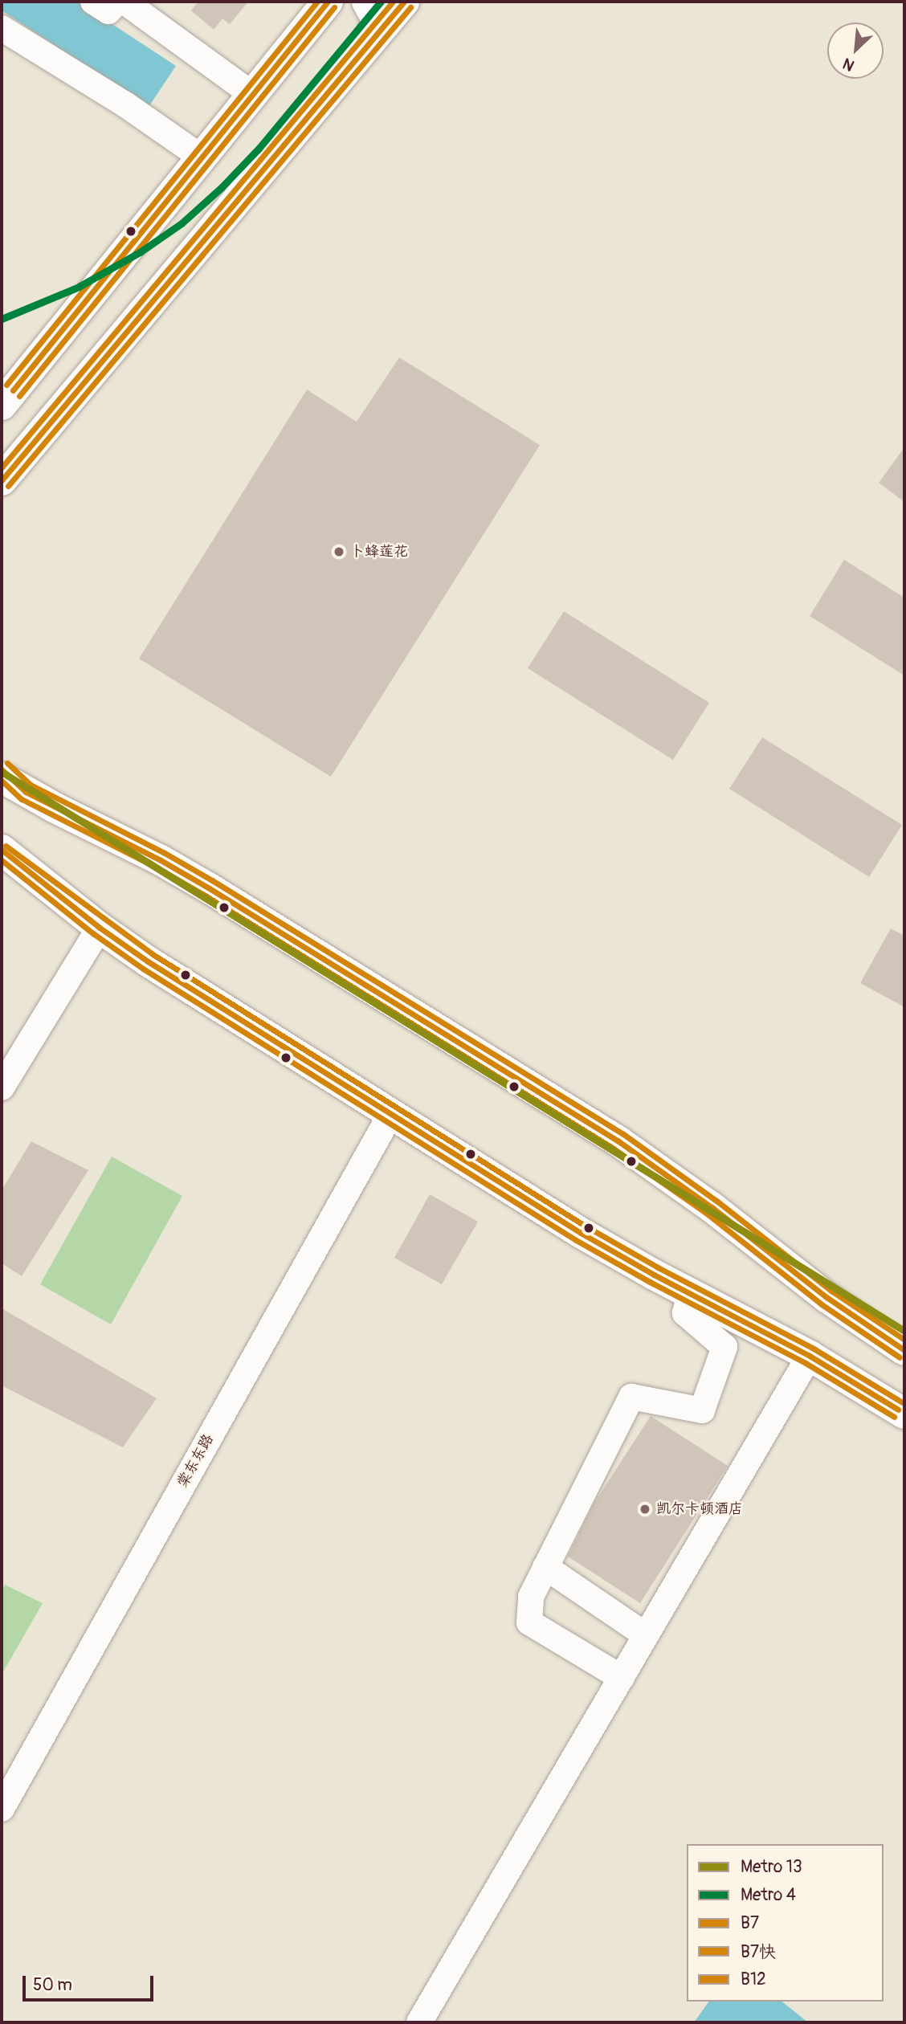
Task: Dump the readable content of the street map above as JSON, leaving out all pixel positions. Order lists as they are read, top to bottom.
{
  "streets": {
    "street": ["棠东东路"]
  },
  "places": ["卜蜂莲花", "凯尔卡顿酒店"],
  "lines": [
    "metro line 4",
    "transit line B7",
    "transit line B12",
    "transit line B7快",
    "metro line 13"
  ],
  "legend": [
    "Metro 13",
    "Metro 4",
    "B7",
    "B7快",
    "B12"
  ],
  "scale_bar": "50 m",
  "north": "bottom left"
}
